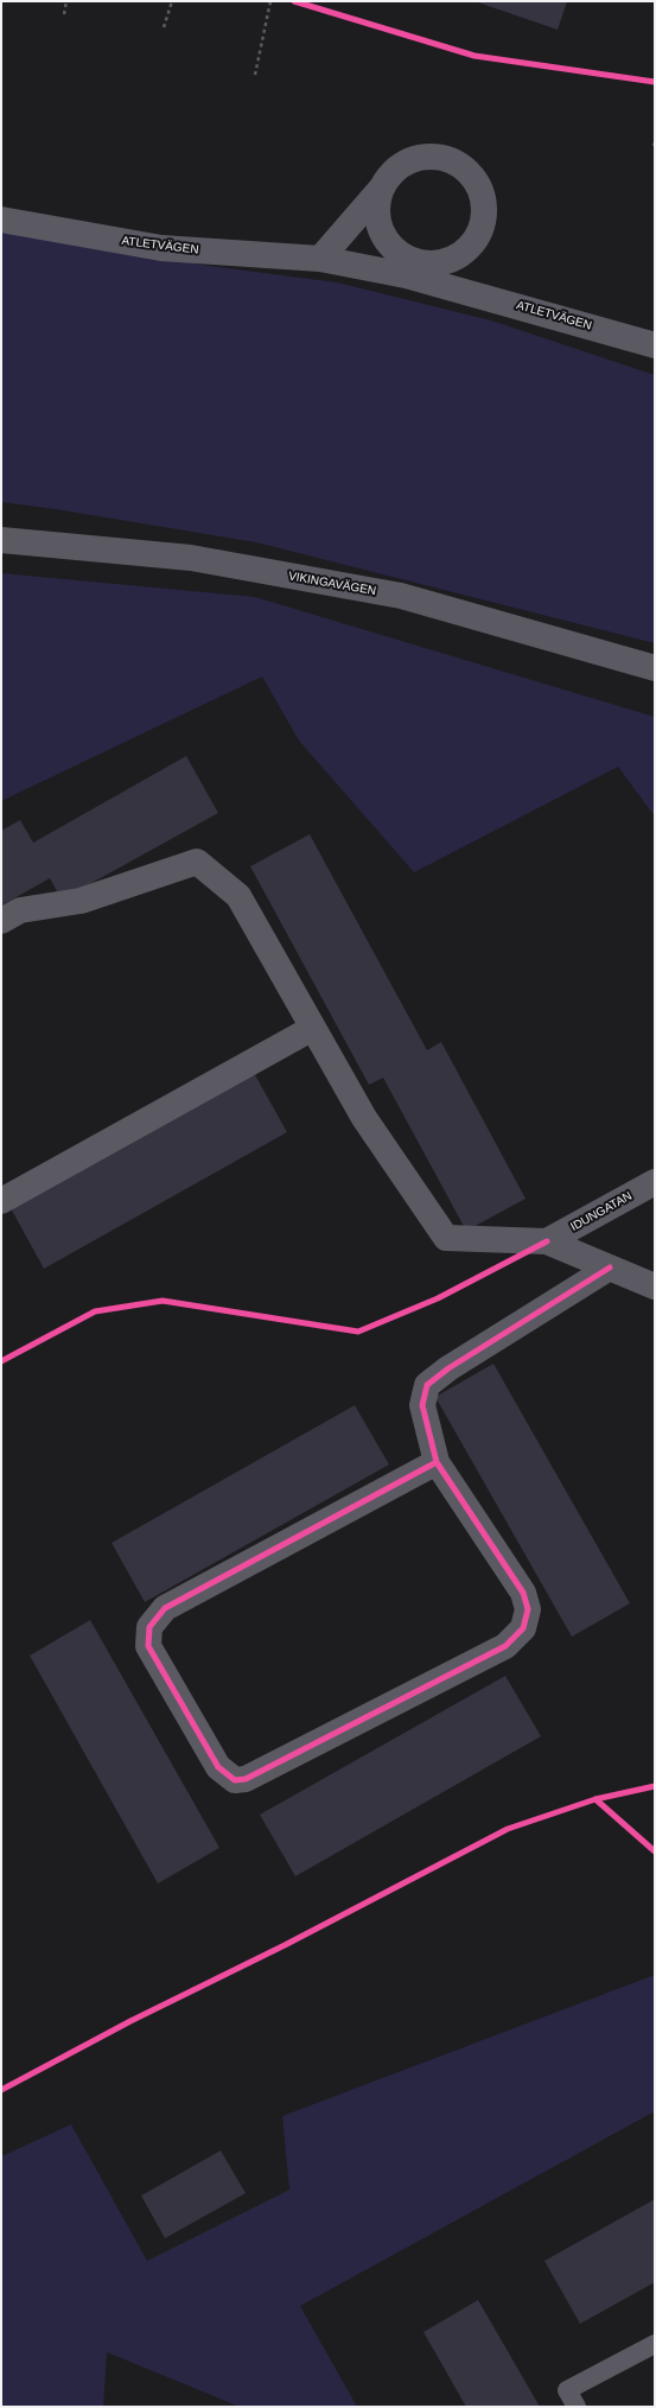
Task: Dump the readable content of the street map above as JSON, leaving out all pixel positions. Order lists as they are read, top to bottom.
{
  "streets": {
    "street": ["ATLETVÄGEN", "VIKINGAVÄGEN", "IDUNGATAN"]
  }
}
